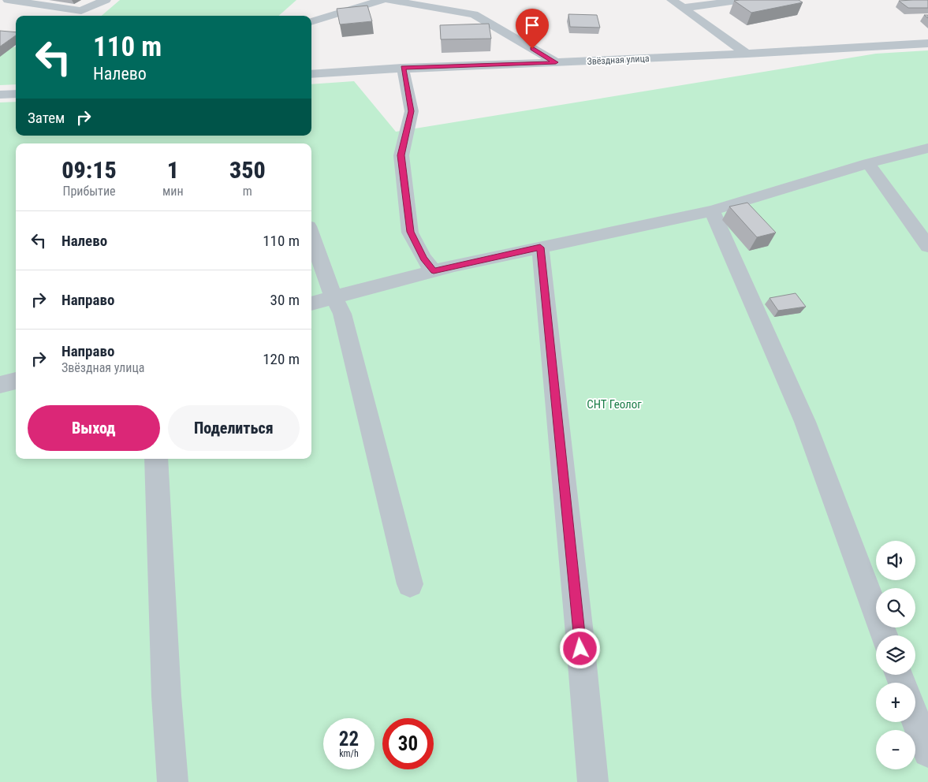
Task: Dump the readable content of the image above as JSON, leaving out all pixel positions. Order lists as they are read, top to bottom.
{
  "streets": {
    "street": ["Звёздная улица"]
  },
  "parks": ["СНТ Геолог"],
  "page": {
    "turn": ["110 m", "Налево"],
    "then": "Затем",
    "eta": [
      "09:15",
      "Прибытие",
      "1",
      "мин",
      "350",
      "m"
    ],
    "list": [
      {
        "name": "Налево",
        "value": "110 m"
      },
      {
        "name": "Направо",
        "value": "30 m"
      },
      {
        "name": "Направо",
        "note": "Звёздная улица",
        "value": "120 m"
      }
    ],
    "buttons": ["Выход", "Поделиться"],
    "map_buttons": ["+", "−"],
    "speed": "22 km/h",
    "limit": "30"
  }
}
